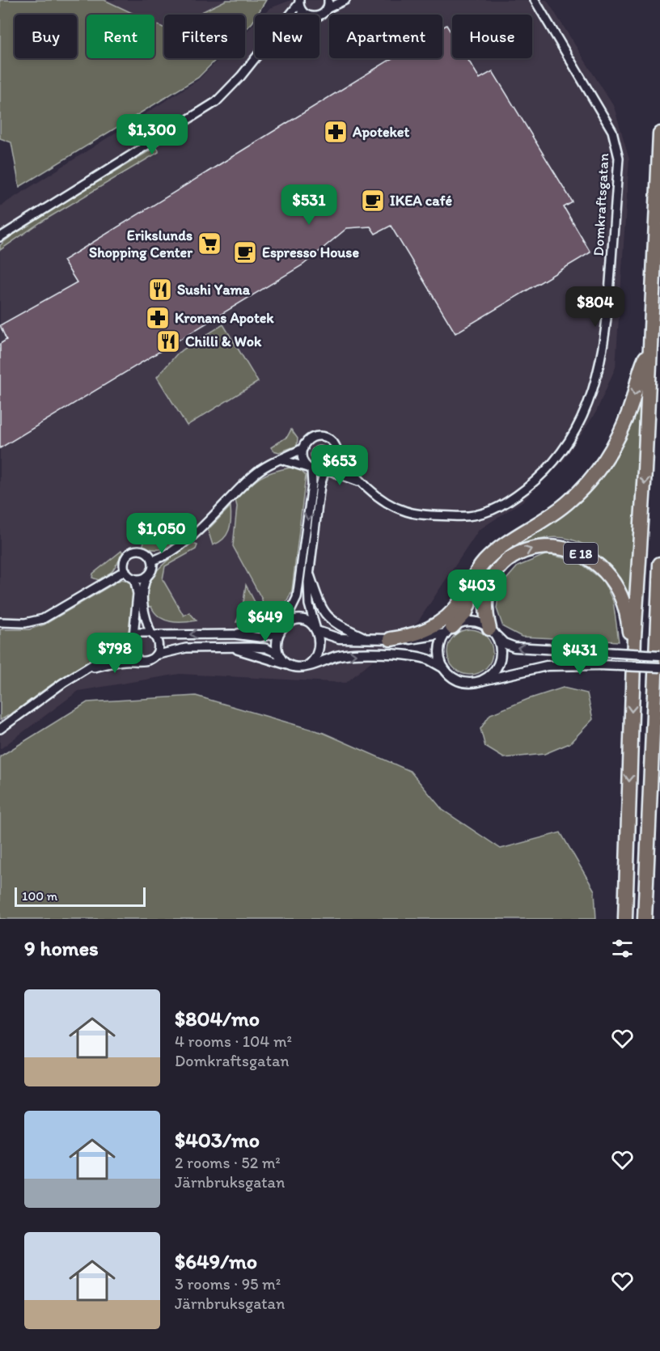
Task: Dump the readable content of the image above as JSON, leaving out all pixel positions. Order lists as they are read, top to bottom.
{
  "streets": {
    "highway": ["E 18"],
    "street": ["Domkraftsgatan"]
  },
  "places": {
    "pharmacy": ["Apoteket", "Kronans Apotek"],
    "cafe": ["IKEA café", "Espresso House"],
    "supermarket": ["Erikslunds Shopping Center"],
    "restaurant": ["Sushi Yama", "Chilli & Wok"]
  },
  "scale_bar": "100 m",
  "page": {
    "chip": [
      "Buy",
      "Rent",
      "Filters",
      "New",
      "Apartment",
      "House"
    ],
    "price": [
      "$1,300",
      "$531",
      "$804",
      "$653",
      "$1,050",
      "$403",
      "$649",
      "$798",
      "$431"
    ],
    "scale": "100 m",
    "heading": "9 homes",
    "list": [
      {
        "name": "$804/mo",
        "note": "4 rooms · 104 m² · Domkraftsgatan"
      },
      {
        "name": "$403/mo",
        "note": "2 rooms · 52 m² · Järnbruksgatan"
      },
      {
        "name": "$649/mo",
        "note": "3 rooms · 95 m² · Järnbruksgatan"
      }
    ]
  }
}
